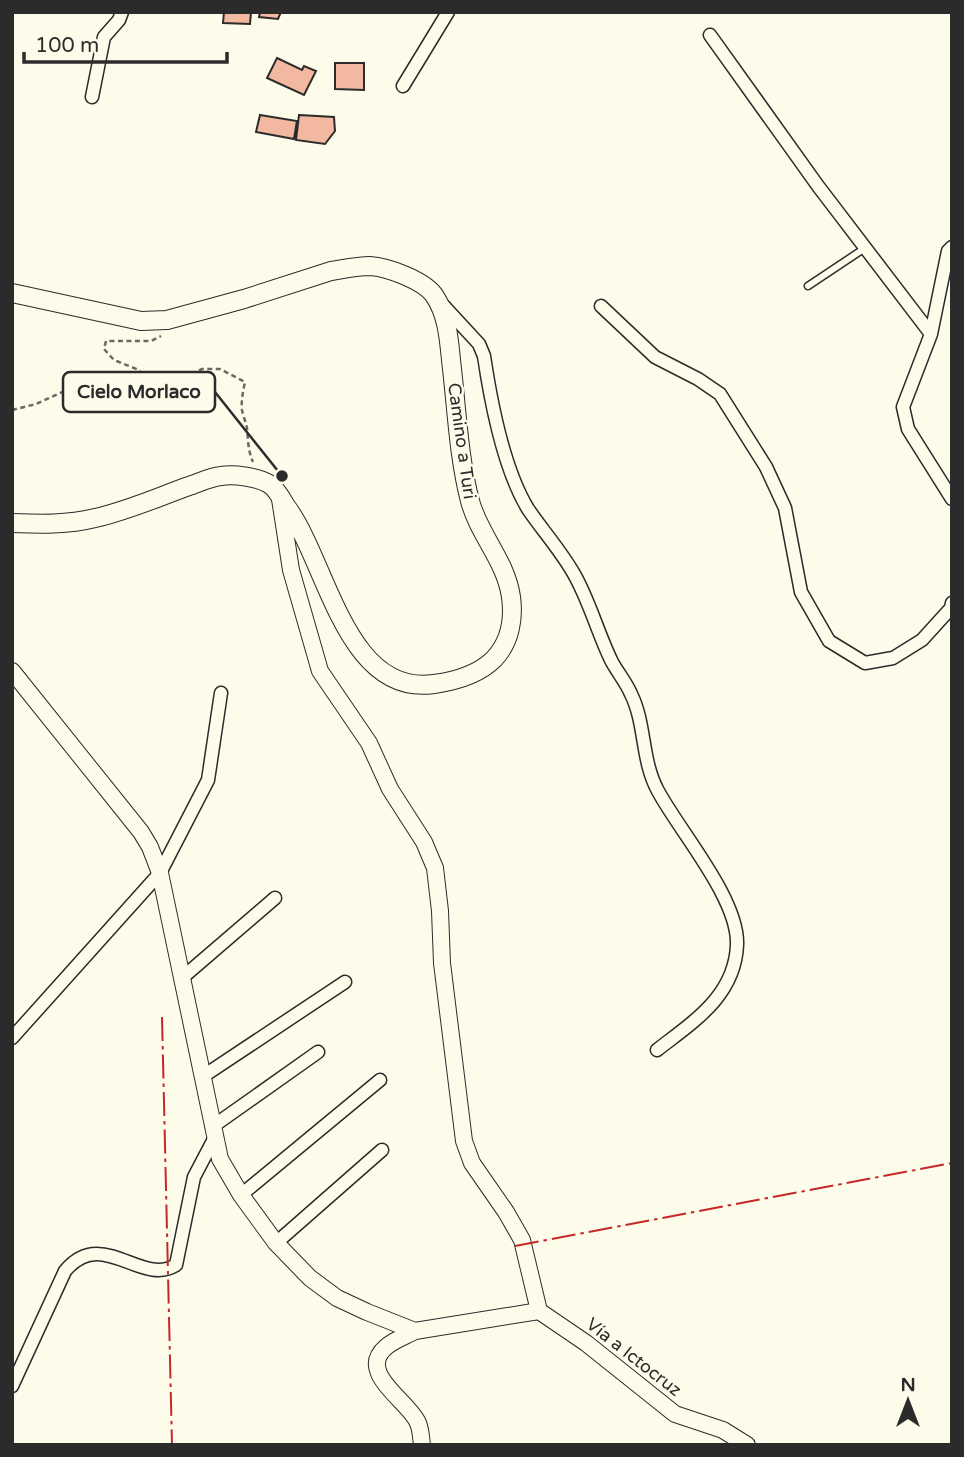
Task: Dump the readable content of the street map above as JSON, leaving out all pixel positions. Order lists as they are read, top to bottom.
{
  "streets": {
    "main road": ["Camino a Turi"],
    "street": ["Vía a Ictocruz"]
  },
  "places": ["Cielo Morlaco"],
  "scale_bar": "100 m",
  "north": "top"
}
